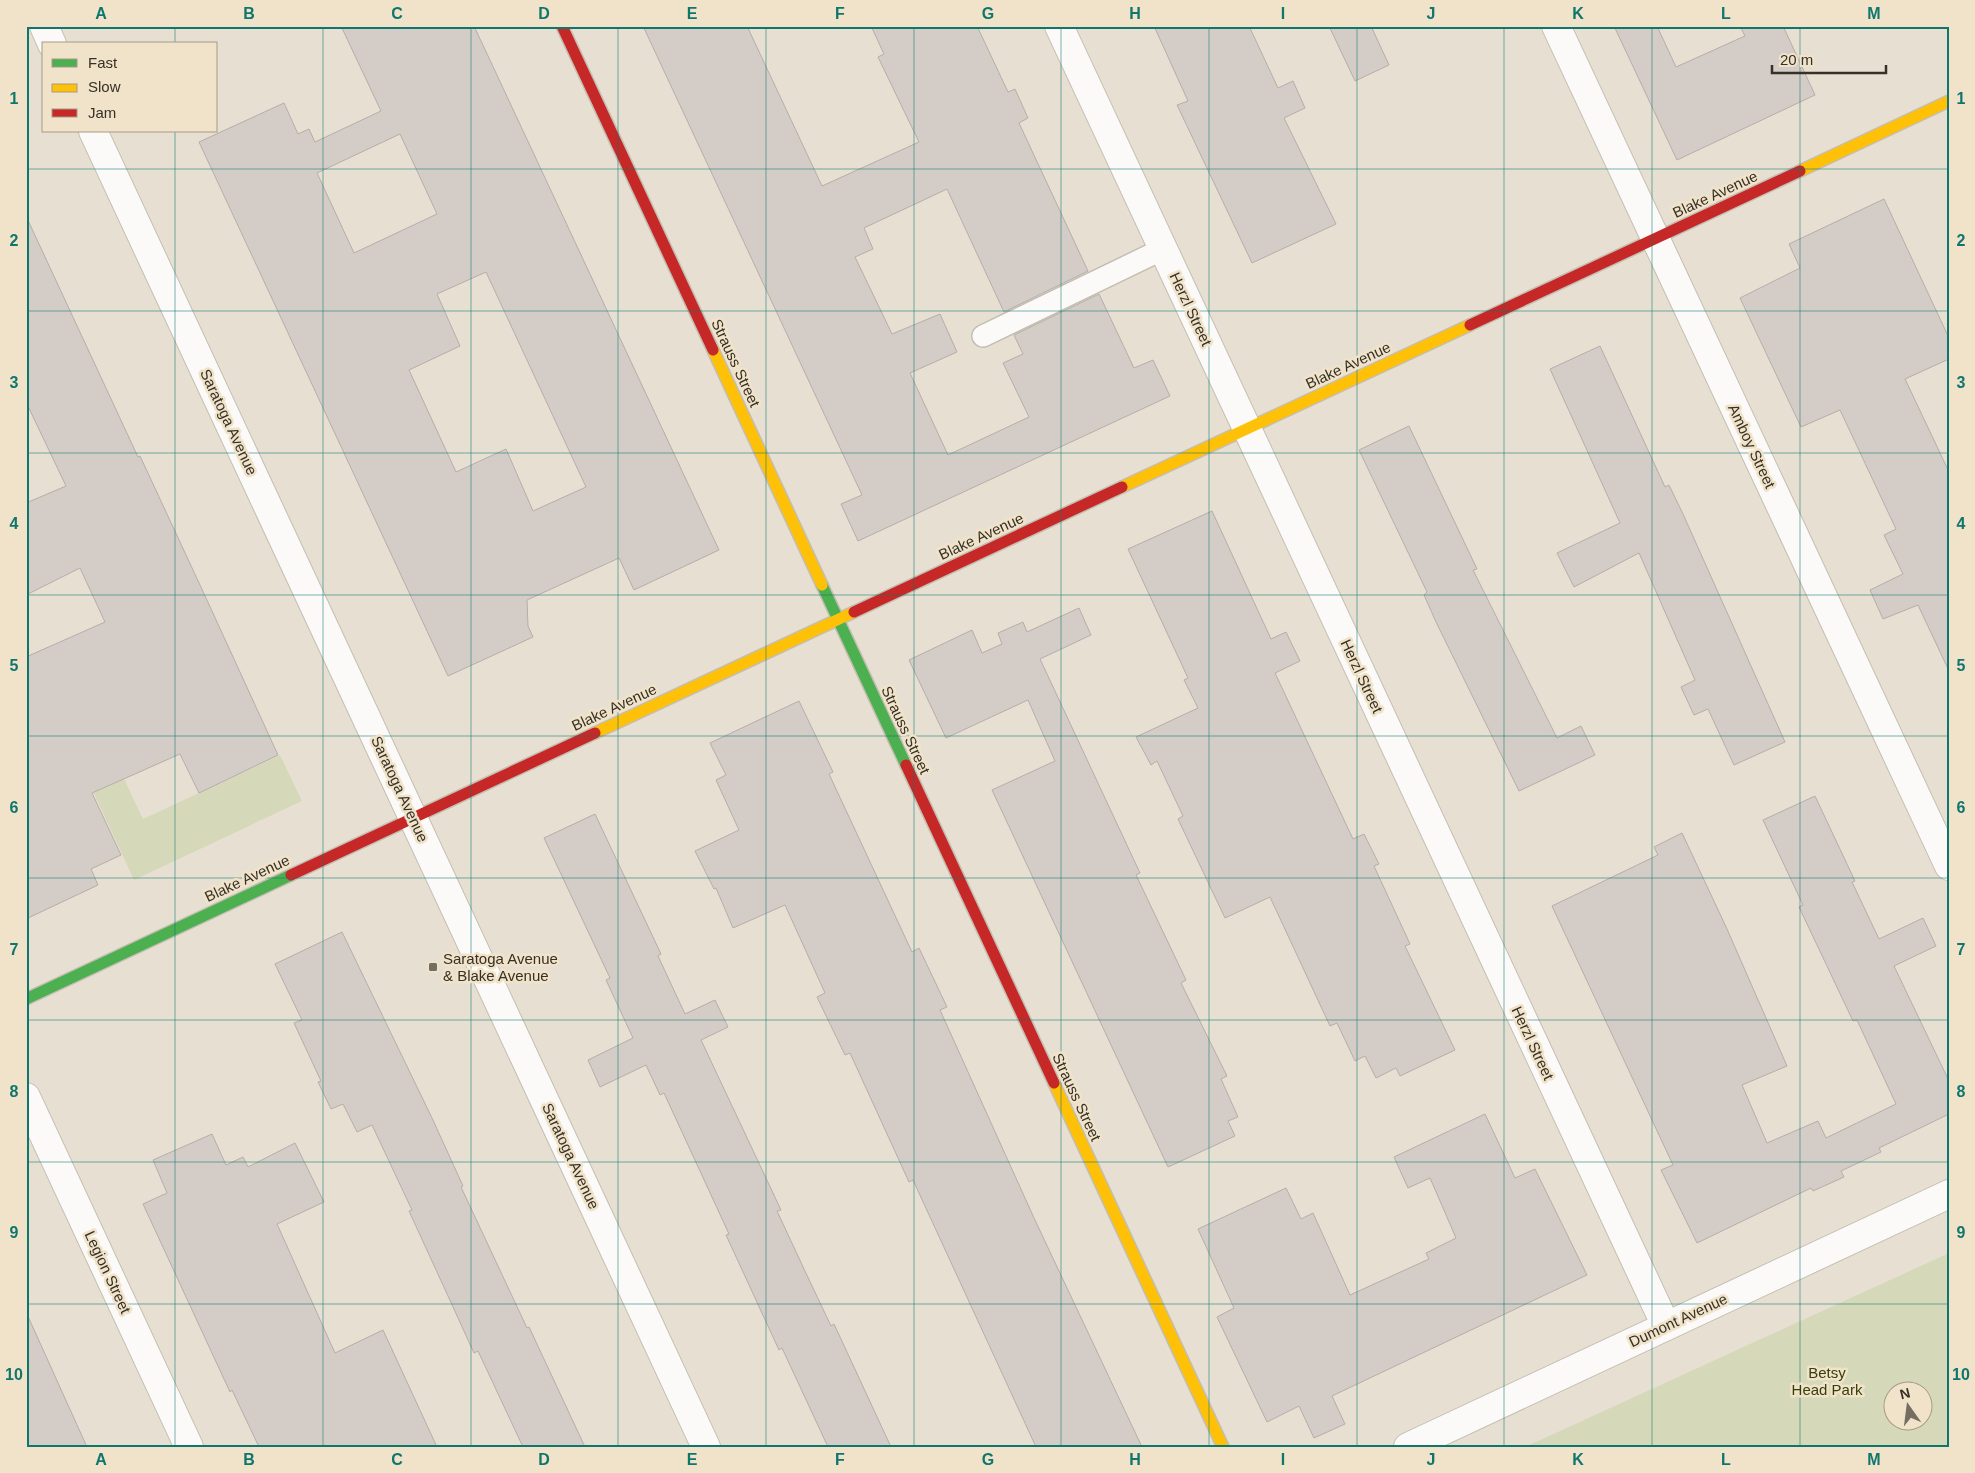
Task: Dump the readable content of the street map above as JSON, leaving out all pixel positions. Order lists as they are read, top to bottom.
{
  "streets": {
    "street": [
      "Blake Avenue",
      "Herzl Street",
      "Strauss Street",
      "Saratoga Avenue",
      "Amboy Street",
      "Legion Street",
      "Dumont Avenue"
    ]
  },
  "crossings": [
    ["Blake Avenue", "Herzl Street"],
    ["Blake Avenue", "Strauss Street"],
    ["Blake Avenue", "Saratoga Avenue"],
    ["Blake Avenue", "Amboy Street"],
    ["Herzl Street", "Dumont Avenue"]
  ],
  "parks": ["Betsy Head Park"],
  "places": {
    "transit": ["Saratoga Avenue & Blake Avenue"]
  },
  "legend": ["Fast", "Slow", "Jam"],
  "scale_bar": "20 m",
  "north": "top",
  "grid": {
    "columns": [
      "A",
      "B",
      "C",
      "D",
      "E",
      "F",
      "G",
      "H",
      "I",
      "J",
      "K",
      "L",
      "M"
    ],
    "rows": [
      "1",
      "2",
      "3",
      "4",
      "5",
      "6",
      "7",
      "8",
      "9",
      "10"
    ]
  }
}
